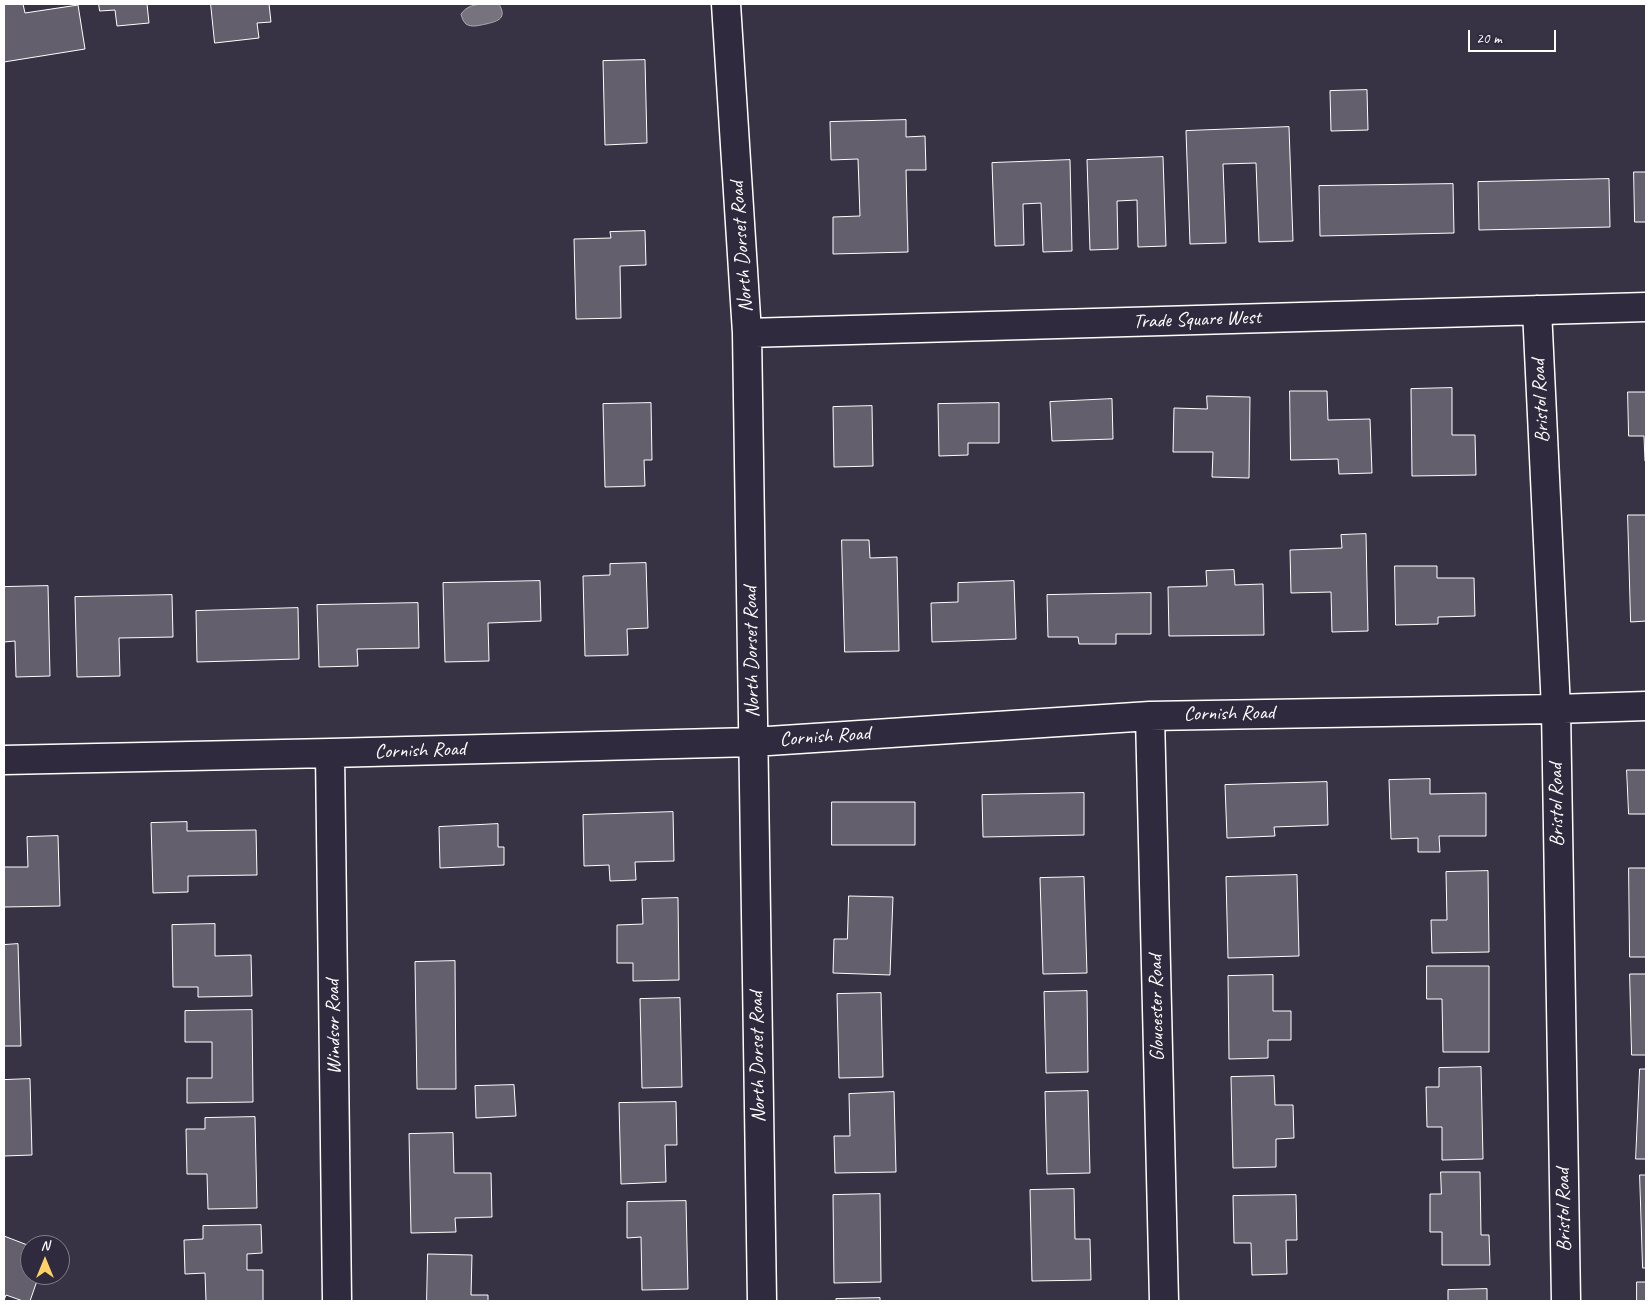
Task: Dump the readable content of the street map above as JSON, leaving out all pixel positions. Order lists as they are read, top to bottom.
{
  "streets": {
    "street": [
      "North Dorset Road",
      "Trade Square West",
      "Bristol Road",
      "Cornish Road",
      "Gloucester Road",
      "Windsor Road"
    ]
  },
  "crossings": [
    ["North Dorset Road", "Trade Square West"],
    ["North Dorset Road", "Cornish Road"],
    ["Trade Square West", "Bristol Road"],
    ["Bristol Road", "Cornish Road"],
    ["Cornish Road", "Gloucester Road"],
    ["Cornish Road", "Windsor Road"]
  ],
  "scale_bar": "20 m",
  "north": "top"
}
